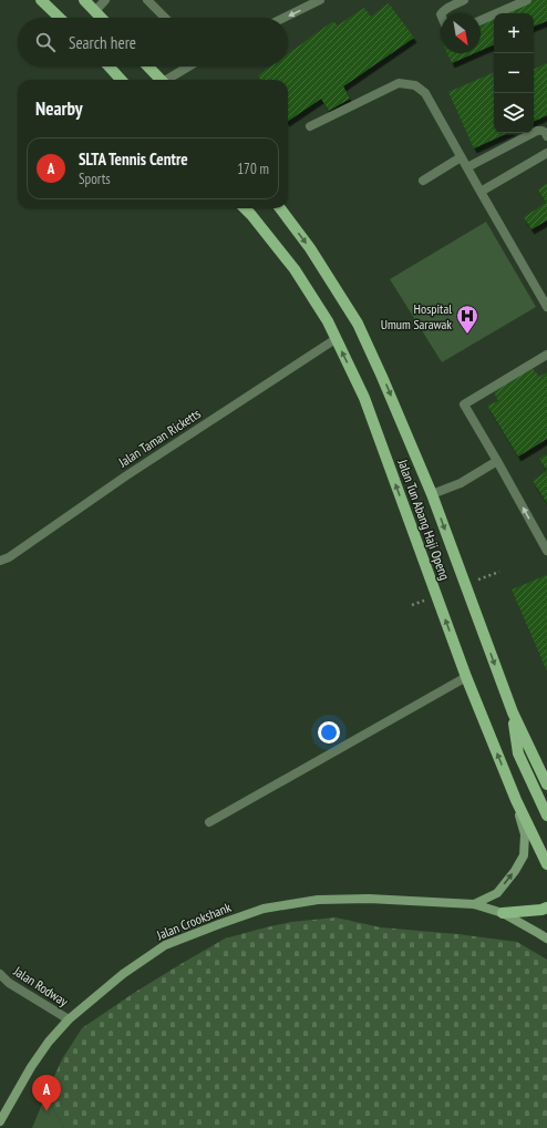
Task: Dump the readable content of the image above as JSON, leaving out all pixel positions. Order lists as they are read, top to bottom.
{
  "streets": {
    "main road": ["Jalan Tun Abang Haji Openg"],
    "street": ["Jalan Taman Ricketts", "Jalan Crookshank", "Jalan Rodway"]
  },
  "crossings": [
    ["Jalan Taman Ricketts", "Jalan Tun Abang Haji Openg"],
    ["Jalan Crookshank", "Jalan Rodway"]
  ],
  "places": {
    "hospital": ["Hospital Umum Sarawak"]
  },
  "north": "bottom right",
  "page": {
    "map_buttons": ["+", "−"],
    "search": "Search here",
    "heading": "Nearby",
    "list": [
      {
        "mark": "A",
        "name": "SLTA Tennis Centre",
        "note": "Sports",
        "value": "170 m"
      }
    ],
    "pins": "A"
  }
}
